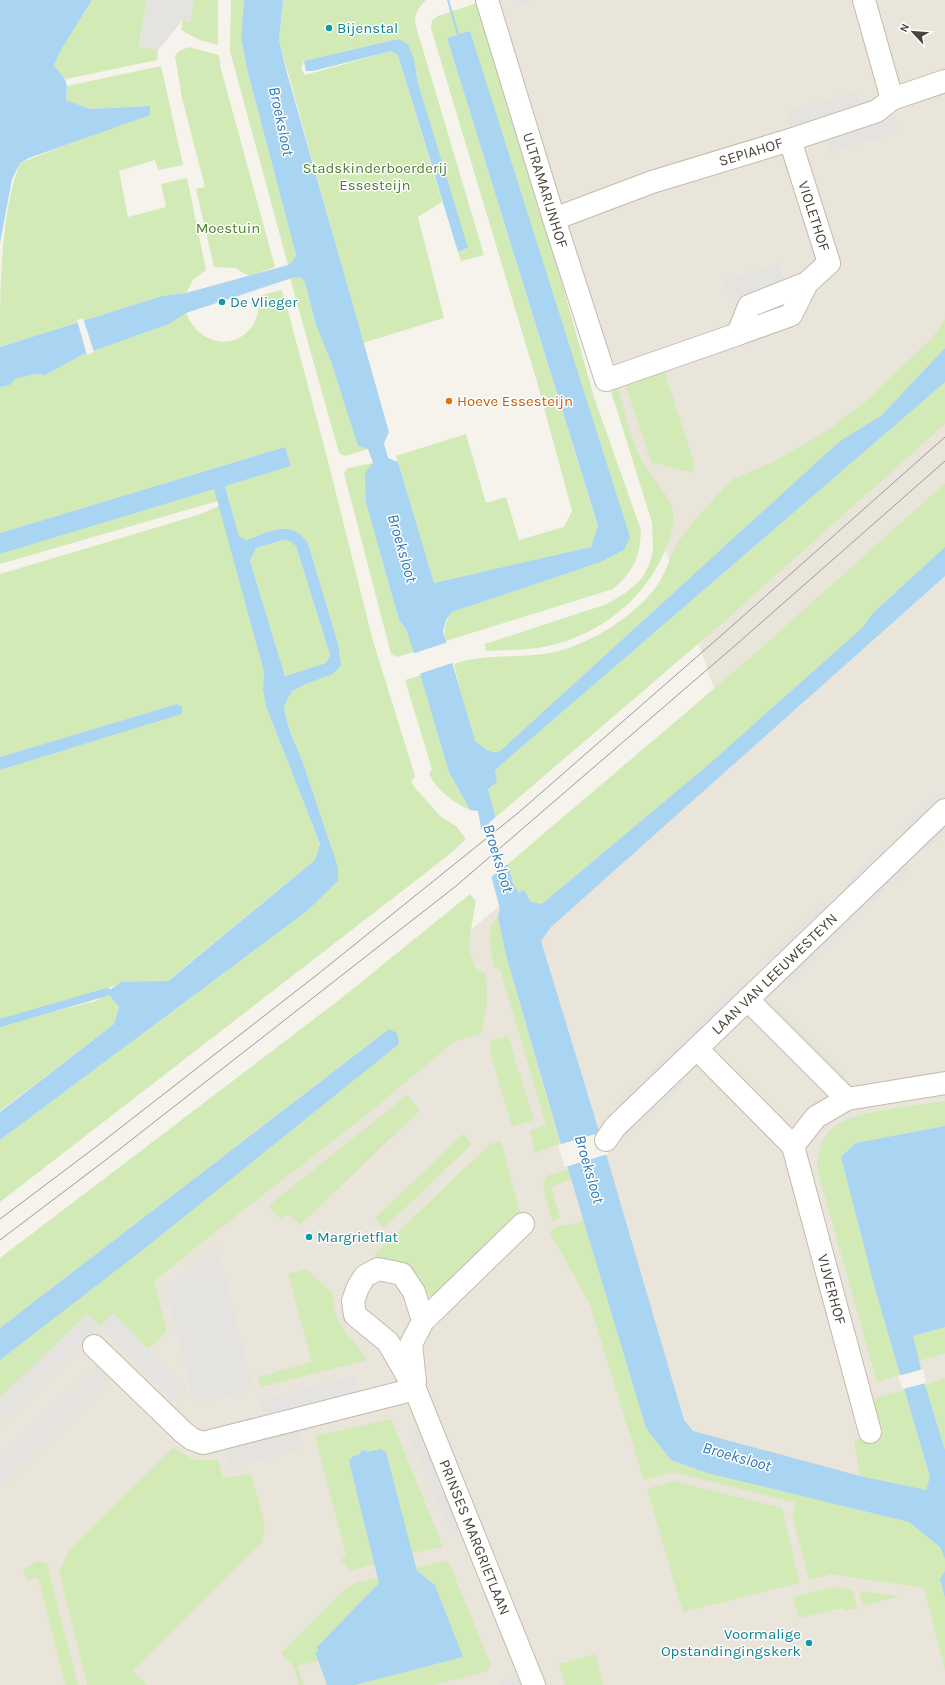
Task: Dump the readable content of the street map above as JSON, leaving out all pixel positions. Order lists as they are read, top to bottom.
{
  "streets": {
    "street": [
      "SEPIAHOF",
      "ULTRAMARIJNHOF",
      "VIOLETHOF",
      "LAAN VAN LEEUWESTEYN",
      "VIJVERHOF",
      "PRINSES MARGRIETLAAN"
    ]
  },
  "crossings": [
    ["SEPIAHOF", "ULTRAMARIJNHOF"],
    ["SEPIAHOF", "VIOLETHOF"],
    ["ULTRAMARIJNHOF", "VIOLETHOF"],
    ["LAAN VAN LEEUWESTEYN", "VIJVERHOF"]
  ],
  "water": ["Broeksloot"],
  "parks": ["Stadskinderboerderij Essesteijn", "Moestuin"],
  "places": [
    "Bijenstal",
    "De Vlieger",
    "Hoeve Essesteijn",
    "Margrietflat",
    "Voormalige Opstandingingskerk"
  ],
  "north": "top left"
}
